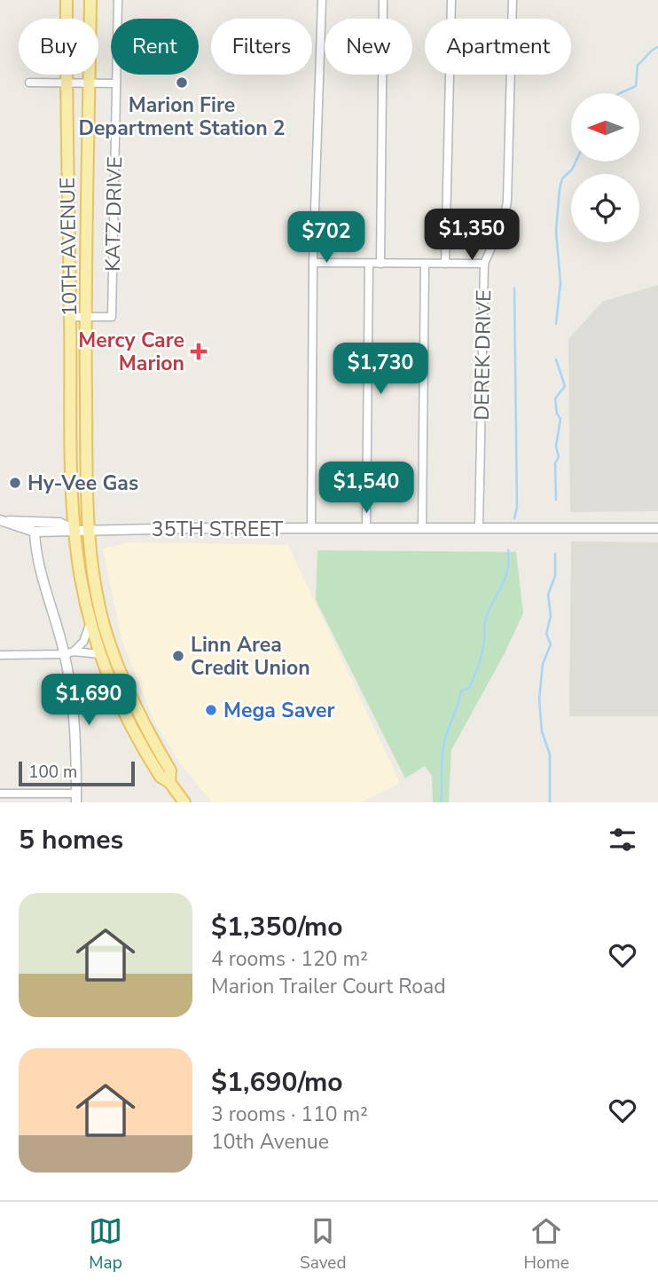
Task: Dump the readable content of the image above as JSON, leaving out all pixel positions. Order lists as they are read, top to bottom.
{
  "streets": {
    "main road": ["10TH AVENUE"],
    "street": ["KATZ DRIVE", "DEREK DRIVE", "35TH STREET"]
  },
  "crossings": [
    ["KATZ DRIVE", "10TH AVENUE"],
    ["10TH AVENUE", "35TH STREET"],
    ["DEREK DRIVE", "35TH STREET"]
  ],
  "places": {
    "other": [
      "Marion Fire Department Station 2",
      "Hy-Vee Gas",
      "Linn Area Credit Union",
      "Mega Saver"
    ],
    "health": ["Mercy Care Marion"]
  },
  "scale_bar": "100 m",
  "north": "left",
  "page": {
    "chip": [
      "Buy",
      "Rent",
      "Filters",
      "New",
      "Apartment"
    ],
    "price": [
      "$1,350",
      "$702",
      "$1,730",
      "$1,540",
      "$1,690"
    ],
    "scale": "100 m",
    "heading": "5 homes",
    "list": [
      {
        "name": "$1,350/mo",
        "note": "4 rooms · 120 m² · Marion Trailer Court Road"
      },
      {
        "name": "$1,690/mo",
        "note": "3 rooms · 110 m² · 10th Avenue"
      }
    ],
    "tabs": ["Map", "Saved", "Home"]
  }
}
